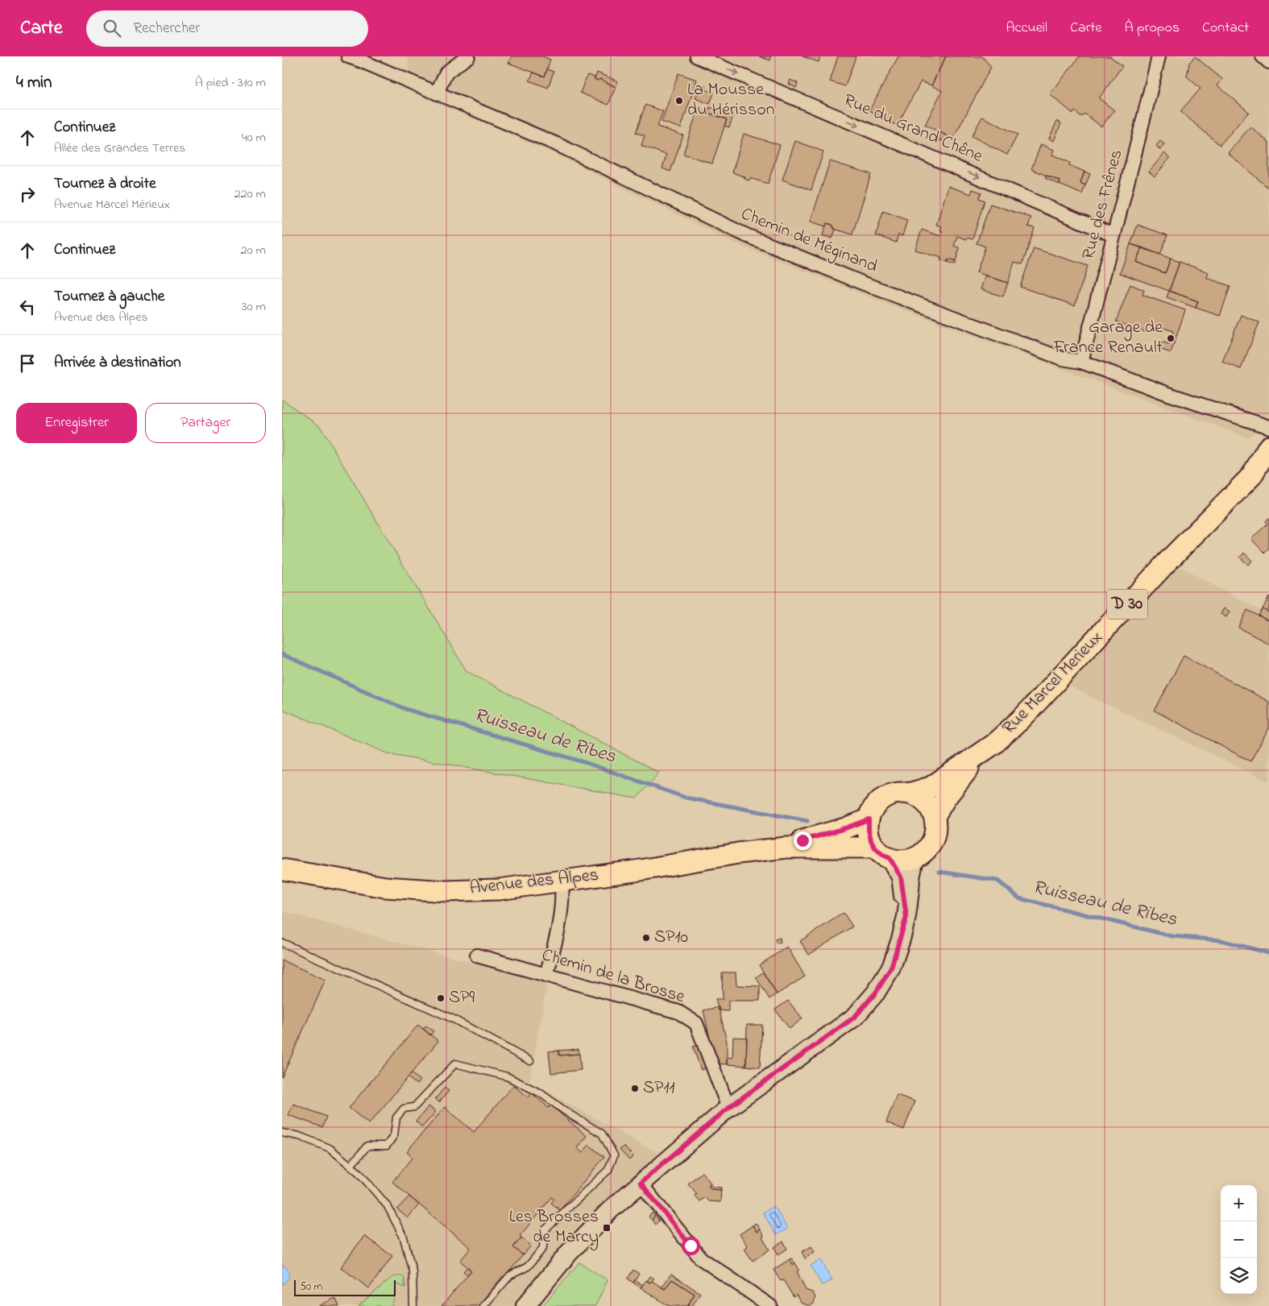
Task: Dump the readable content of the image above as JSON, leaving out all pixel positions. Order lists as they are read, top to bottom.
{
  "streets": {
    "main road": ["D 30", "Rue Marcel Merieux", "Avenue des Alpes"],
    "street": [
      "Rue du Grand Chêne",
      "Rue des Frênes",
      "Chemin de Méginand",
      "Chemin de la Brosse"
    ]
  },
  "crossings": [
    ["Rue du Grand Chêne", "Rue des Frênes"],
    ["Rue des Frênes", "Chemin de Méginand"],
    ["Rue Marcel Merieux", "Avenue des Alpes"]
  ],
  "one_way": ["Rue du Grand Chêne"],
  "water": ["Ruisseau de Ribes"],
  "places": {
    "other": [
      "La Mousse du Hérisson",
      "Garage de France Renault",
      "SP10",
      "SP9",
      "SP11"
    ],
    "transit": ["Les Brosses de Marcy"]
  },
  "scale_bar": "50 m",
  "page": {
    "header": "Carte",
    "search": "Rechercher",
    "nav": [
      "Accueil",
      "Carte",
      "À propos",
      "Contact"
    ],
    "heading": ["4 min", "À pied · 310 m"],
    "list": [
      ["Continuez", "Allée des Grandes Terres", "40 m"],
      ["Tournez à droite", "Avenue Marcel Mérieux", "220 m"],
      ["Continuez", "20 m"],
      ["Tournez à gauche", "Avenue des Alpes", "30 m"],
      "Arrivée à destination"
    ],
    "buttons": ["Enregistrer", "Partager"],
    "map_buttons": ["+", "−"],
    "scale": "50 m"
  }
}
